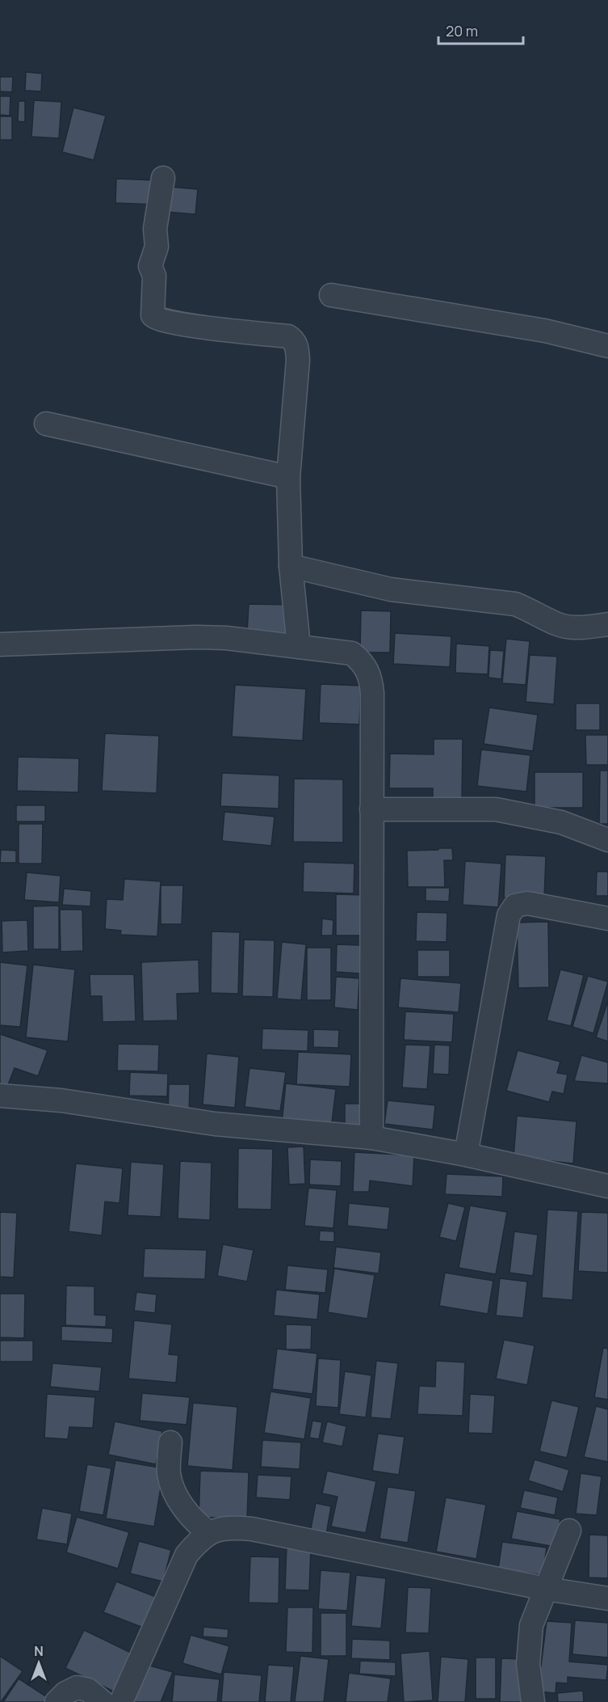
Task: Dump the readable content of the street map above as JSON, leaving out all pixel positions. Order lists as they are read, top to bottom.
{
  "scale_bar": "20 m",
  "north": "top"
}
